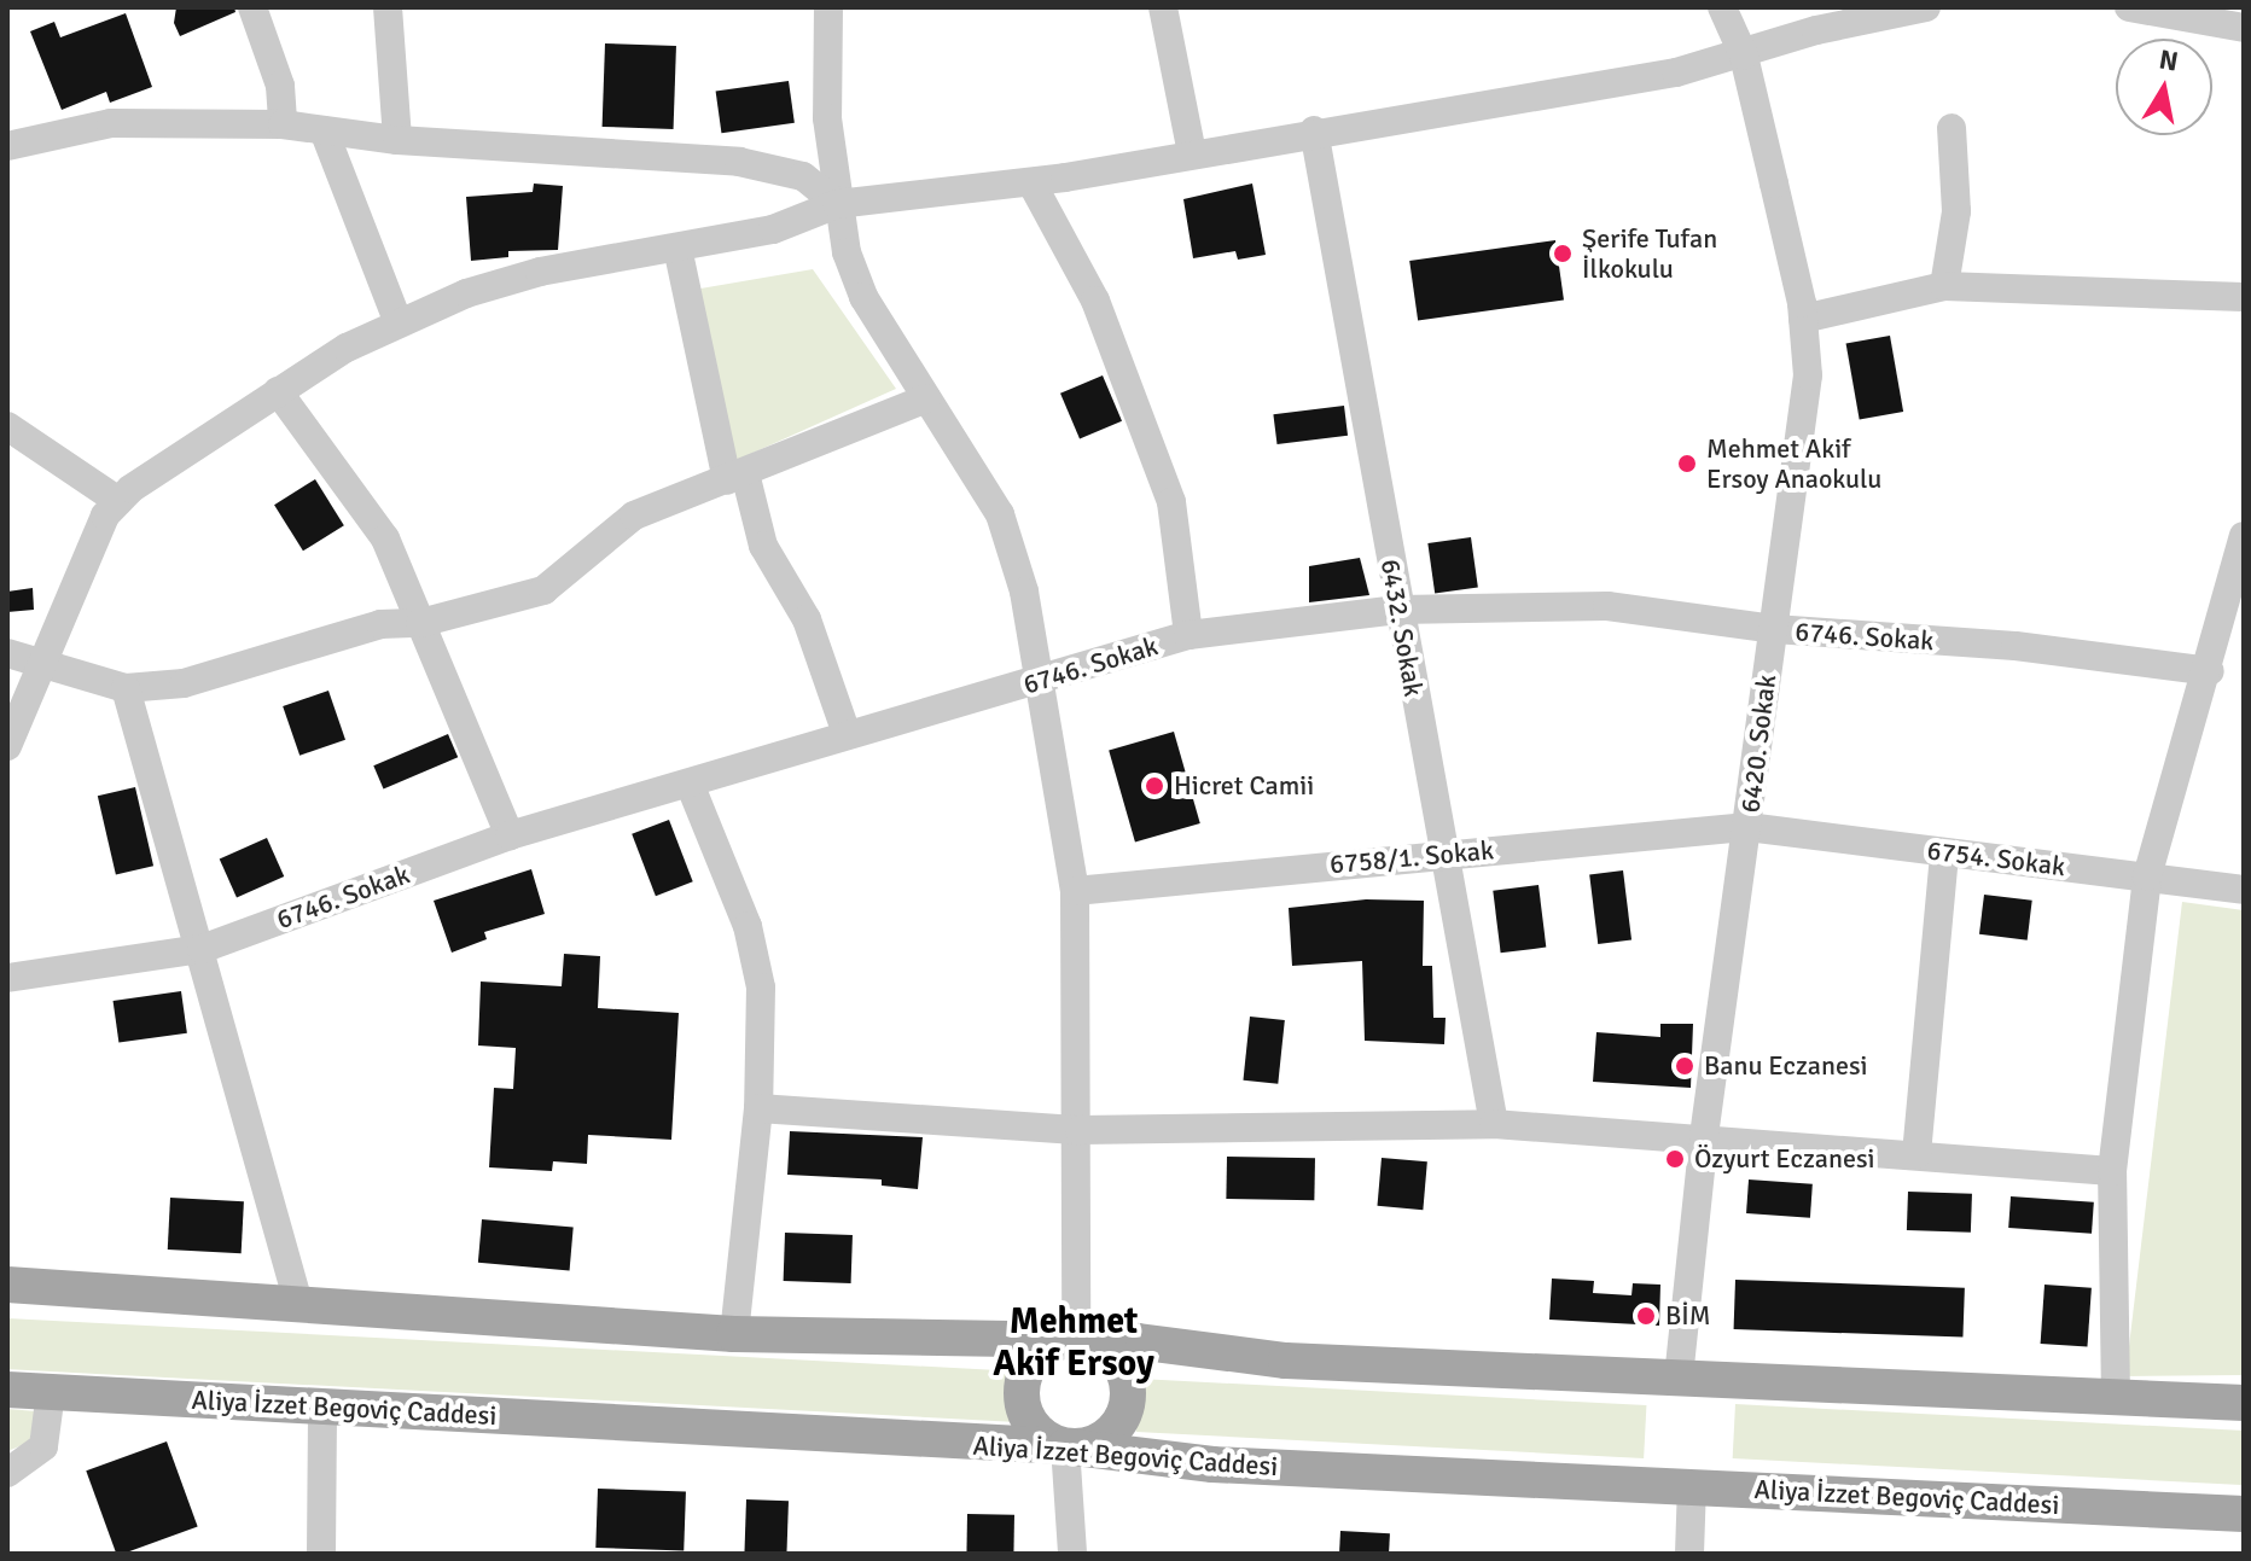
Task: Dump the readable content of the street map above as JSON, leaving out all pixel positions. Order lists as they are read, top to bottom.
{
  "streets": {
    "main road": ["Aliya İzzet Begoviç Caddesi"],
    "street": [
      "6432. Sokak",
      "6746. Sokak",
      "6420. Sokak",
      "6758/1. Sokak",
      "6754. Sokak"
    ]
  },
  "crossings": [
    ["6432. Sokak", "6746. Sokak"],
    ["6432. Sokak", "6758/1. Sokak"],
    ["6746. Sokak", "6420. Sokak"],
    ["6420. Sokak", "6758/1. Sokak"],
    ["6420. Sokak", "6754. Sokak"],
    ["6758/1. Sokak", "6754. Sokak"]
  ],
  "districts": ["Mehmet Akif Ersoy"],
  "places": [
    "Şerife Tufan İlkokulu",
    "Mehmet Akif Ersoy Anaokulu",
    "Hicret Camii",
    "Banu Eczanesi",
    "Özyurt Eczanesi",
    "BİM"
  ],
  "north": "top"
}
